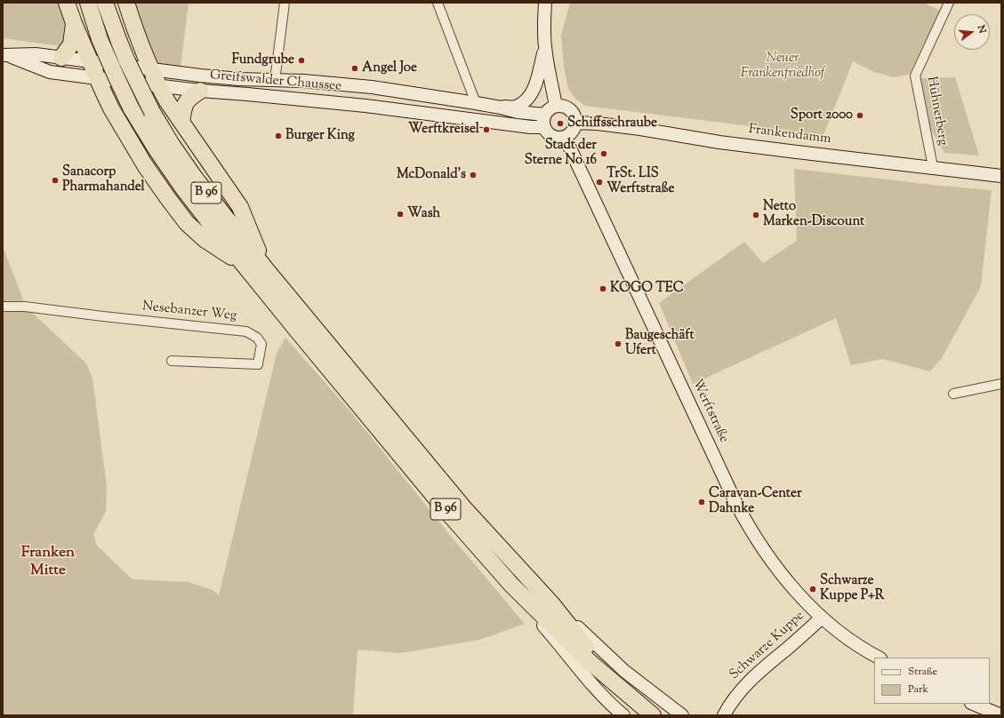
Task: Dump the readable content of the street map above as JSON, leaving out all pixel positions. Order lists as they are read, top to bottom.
{
  "streets": {
    "highway": ["B 96"],
    "main road": [
      "Greifswalder Chaussee",
      "Frankendamm",
      "Werftstraße",
      "Schwarze Kuppe"
    ],
    "street": ["Hühnerberg", "Nesebanzer Weg"]
  },
  "crossings": [
    ["Greifswalder Chaussee", "Frankendamm"],
    ["Greifswalder Chaussee", "Werftstraße"],
    ["Hühnerberg", "Frankendamm"],
    ["Frankendamm", "Werftstraße"],
    ["Werftstraße", "Schwarze Kuppe"]
  ],
  "districts": ["Franken Mitte"],
  "parks": ["Neuer Frankenfriedhof"],
  "places": [
    "Fundgrube",
    "Angel Joe",
    "Sport 2000",
    "Schiffsschraube",
    "Werftkreisel",
    "Burger King",
    "Stadt der Sterne No 16",
    "McDonald's",
    "Sanacorp Pharmahandel",
    "TrSt. LIS Werftstraße",
    "Wash",
    "Netto Marken-Discount",
    "KOGO TEC",
    "Baugeschäft Ufert",
    "Caravan-Center Dahnke",
    "Schwarze Kuppe P+R"
  ],
  "legend": ["Straße", "Park"],
  "north": "right"
}
